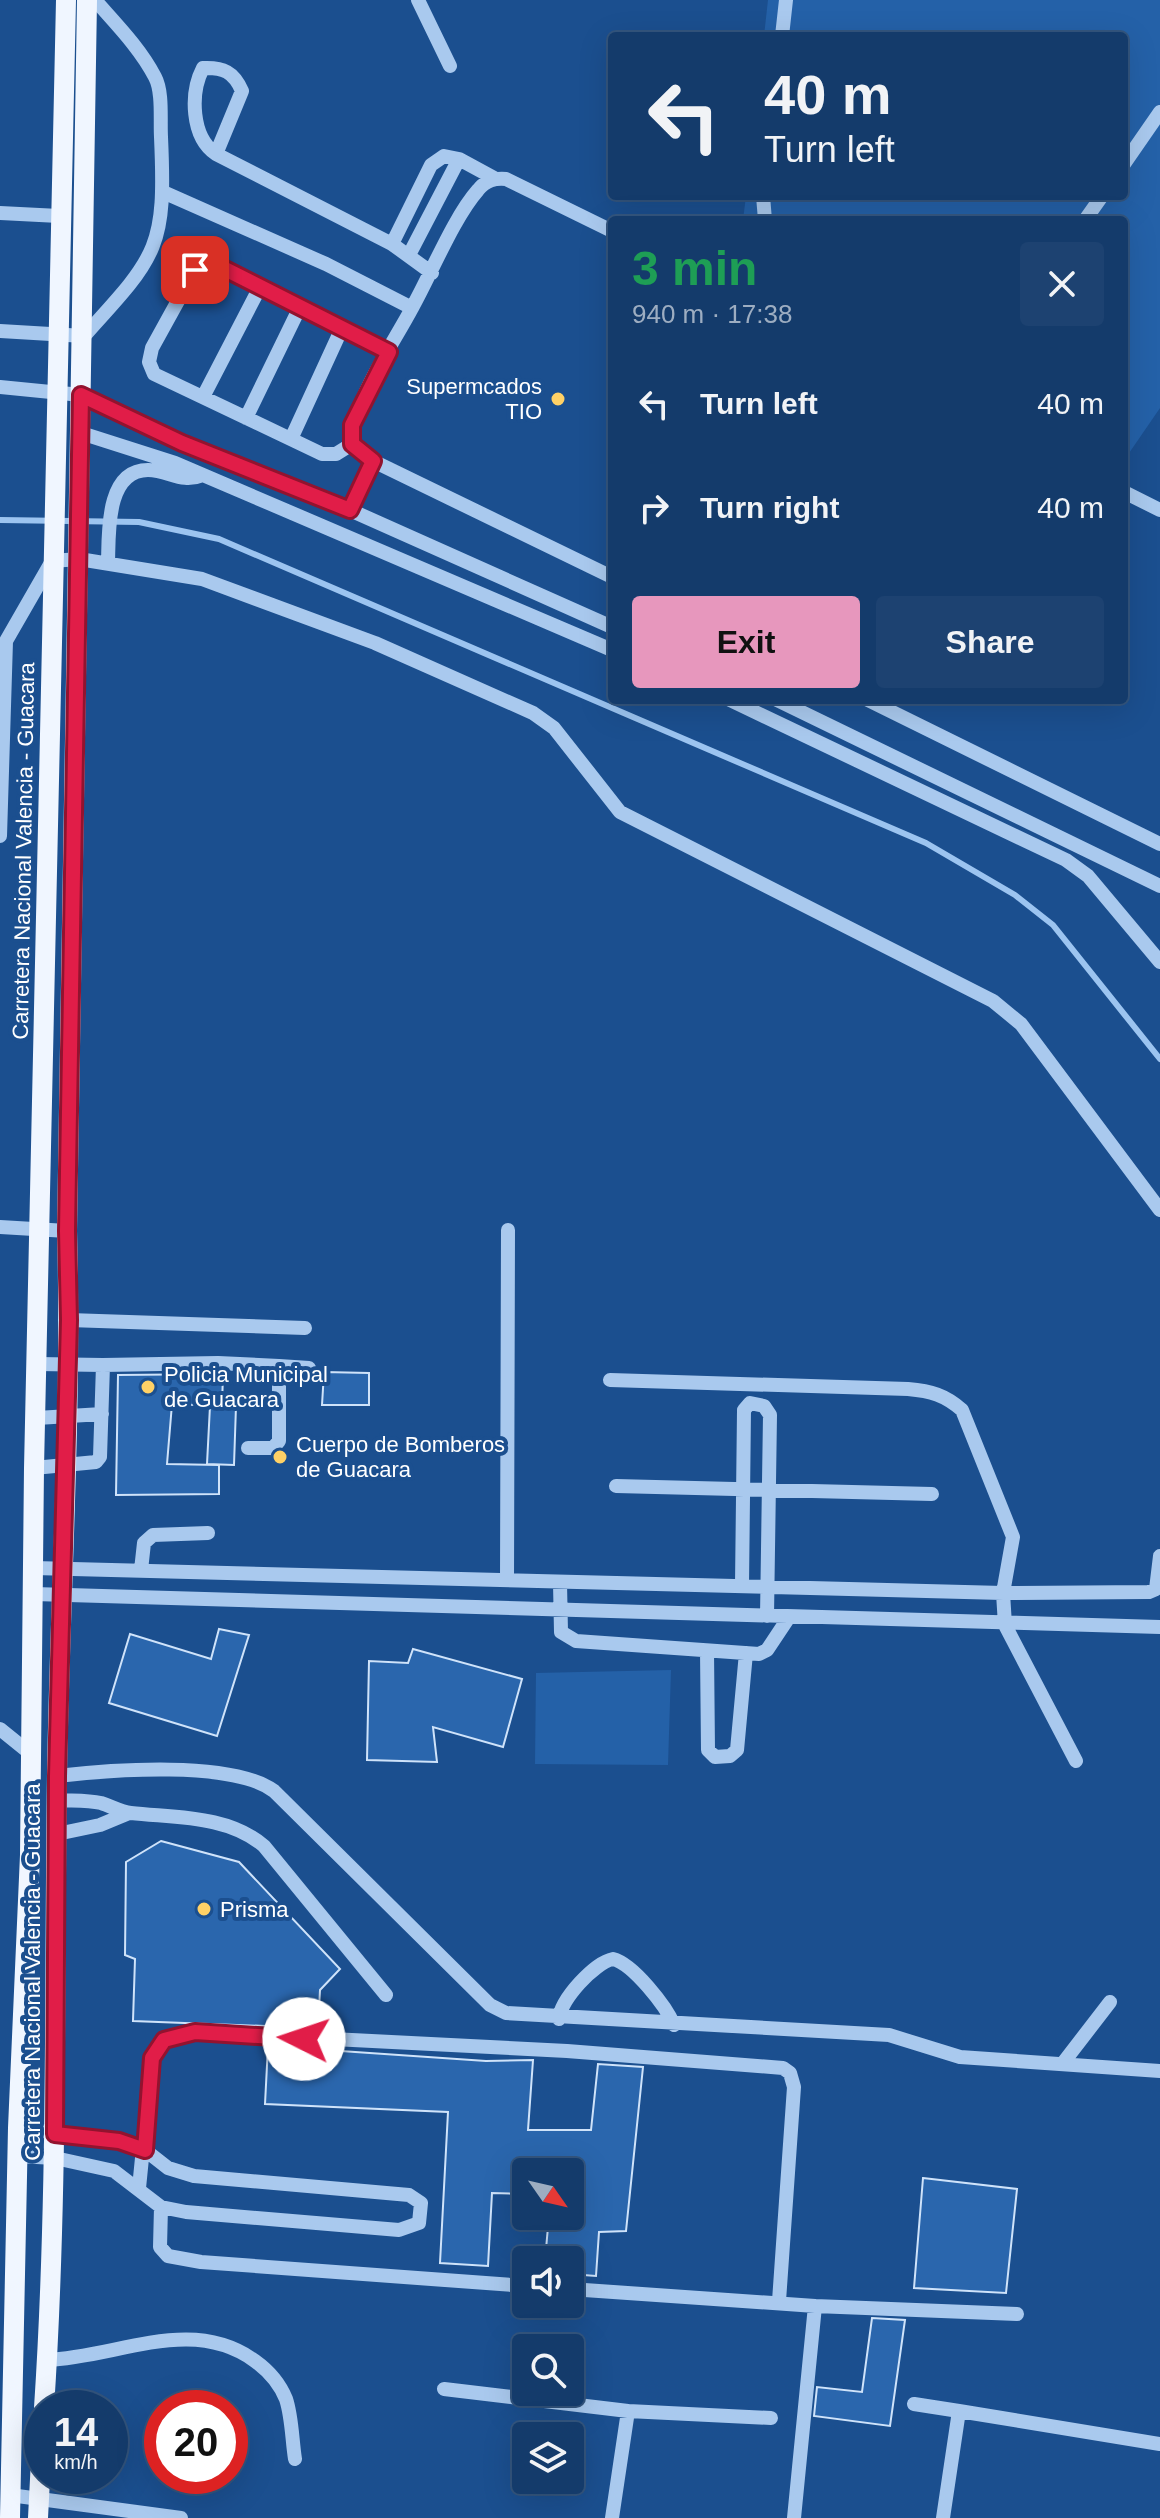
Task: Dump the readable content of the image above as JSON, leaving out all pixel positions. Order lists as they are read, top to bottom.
{
  "streets": {
    "main road": ["Carretera Nacional Valencia - Guacara"]
  },
  "places": [
    "Supermcados TIO",
    "Policia Municipal de Guacara",
    "Cuerpo de Bomberos de Guacara",
    "Prisma"
  ],
  "north": "bottom right",
  "page": {
    "turn": ["40 m", "Turn left"],
    "heading": ["3 min", "940 m · 17:38"],
    "list": [
      {
        "name": "Turn left",
        "value": "40 m"
      },
      {
        "name": "Turn right",
        "value": "40 m"
      }
    ],
    "buttons": ["Exit", "Share"],
    "speed": "14 km/h",
    "limit": "20"
  }
}
